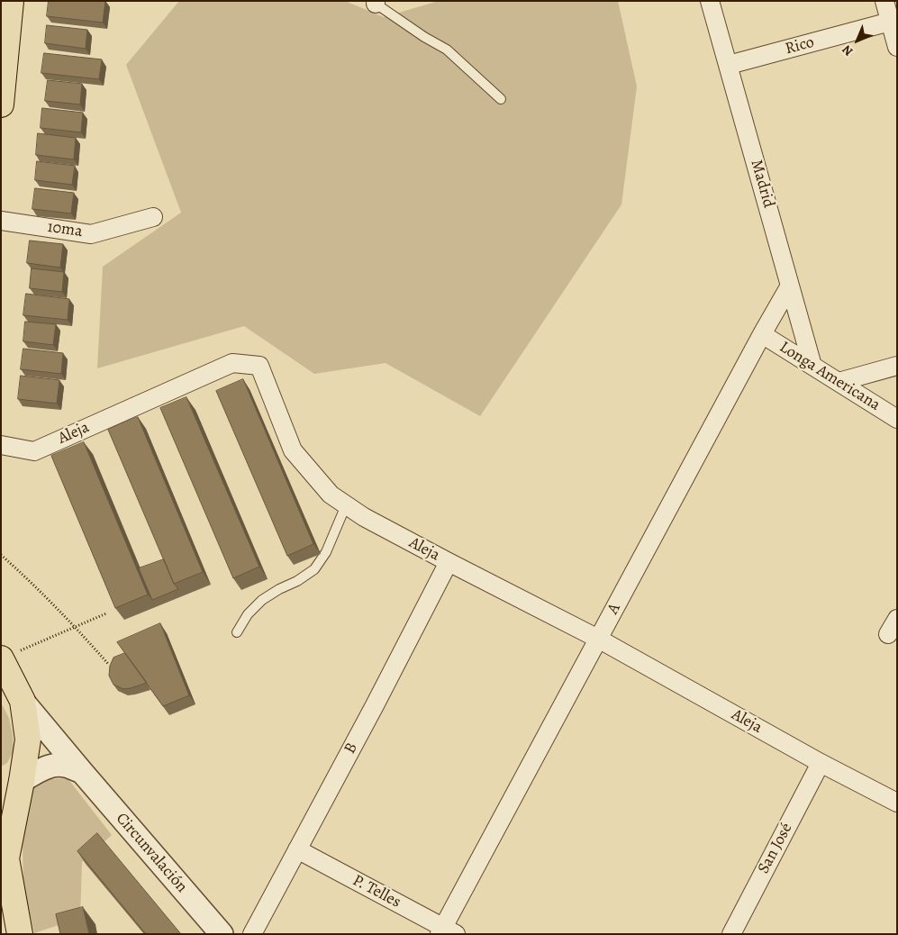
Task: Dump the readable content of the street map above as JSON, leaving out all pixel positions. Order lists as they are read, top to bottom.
{
  "streets": {
    "street": [
      "Rico",
      "Madrid",
      "10ma",
      "Longa Americana",
      "Aleja",
      "A",
      "B",
      "San José",
      "Circunvalación",
      "P. Telles"
    ]
  },
  "crossings": [
    ["Rico", "Madrid"],
    ["Madrid", "Longa Americana"],
    ["Madrid", "A"],
    ["Longa Americana", "A"],
    ["Aleja", "A"],
    ["Aleja", "B"],
    ["Aleja", "San José"],
    ["A", "P. Telles"],
    ["B", "P. Telles"]
  ],
  "north": "bottom left"
}
